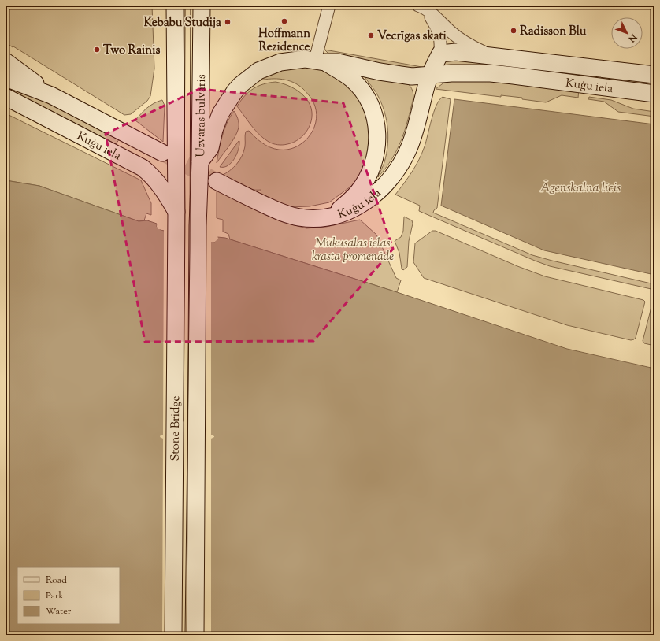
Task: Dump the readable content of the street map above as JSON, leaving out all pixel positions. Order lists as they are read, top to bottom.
{
  "streets": {
    "main road": ["Kuģu iela", "Uzvaras bulvāris", "Stone Bridge"]
  },
  "crossings": [
    ["Kuģu iela", "Uzvaras bulvāris"],
    ["Kuģu iela", "Stone Bridge"],
    ["Uzvaras bulvāris", "Stone Bridge"]
  ],
  "water": ["Āgenskalna līcis"],
  "parks": ["Mūkusalas ielas krasta promenāde"],
  "places": [
    "Hoffmann Rezidence",
    "Kebabu Studija",
    "Radisson Blu",
    "Vecrīgas skati",
    "Two Rainis"
  ],
  "legend": ["Road", "Park", "Water"],
  "north": "bottom right"
}
